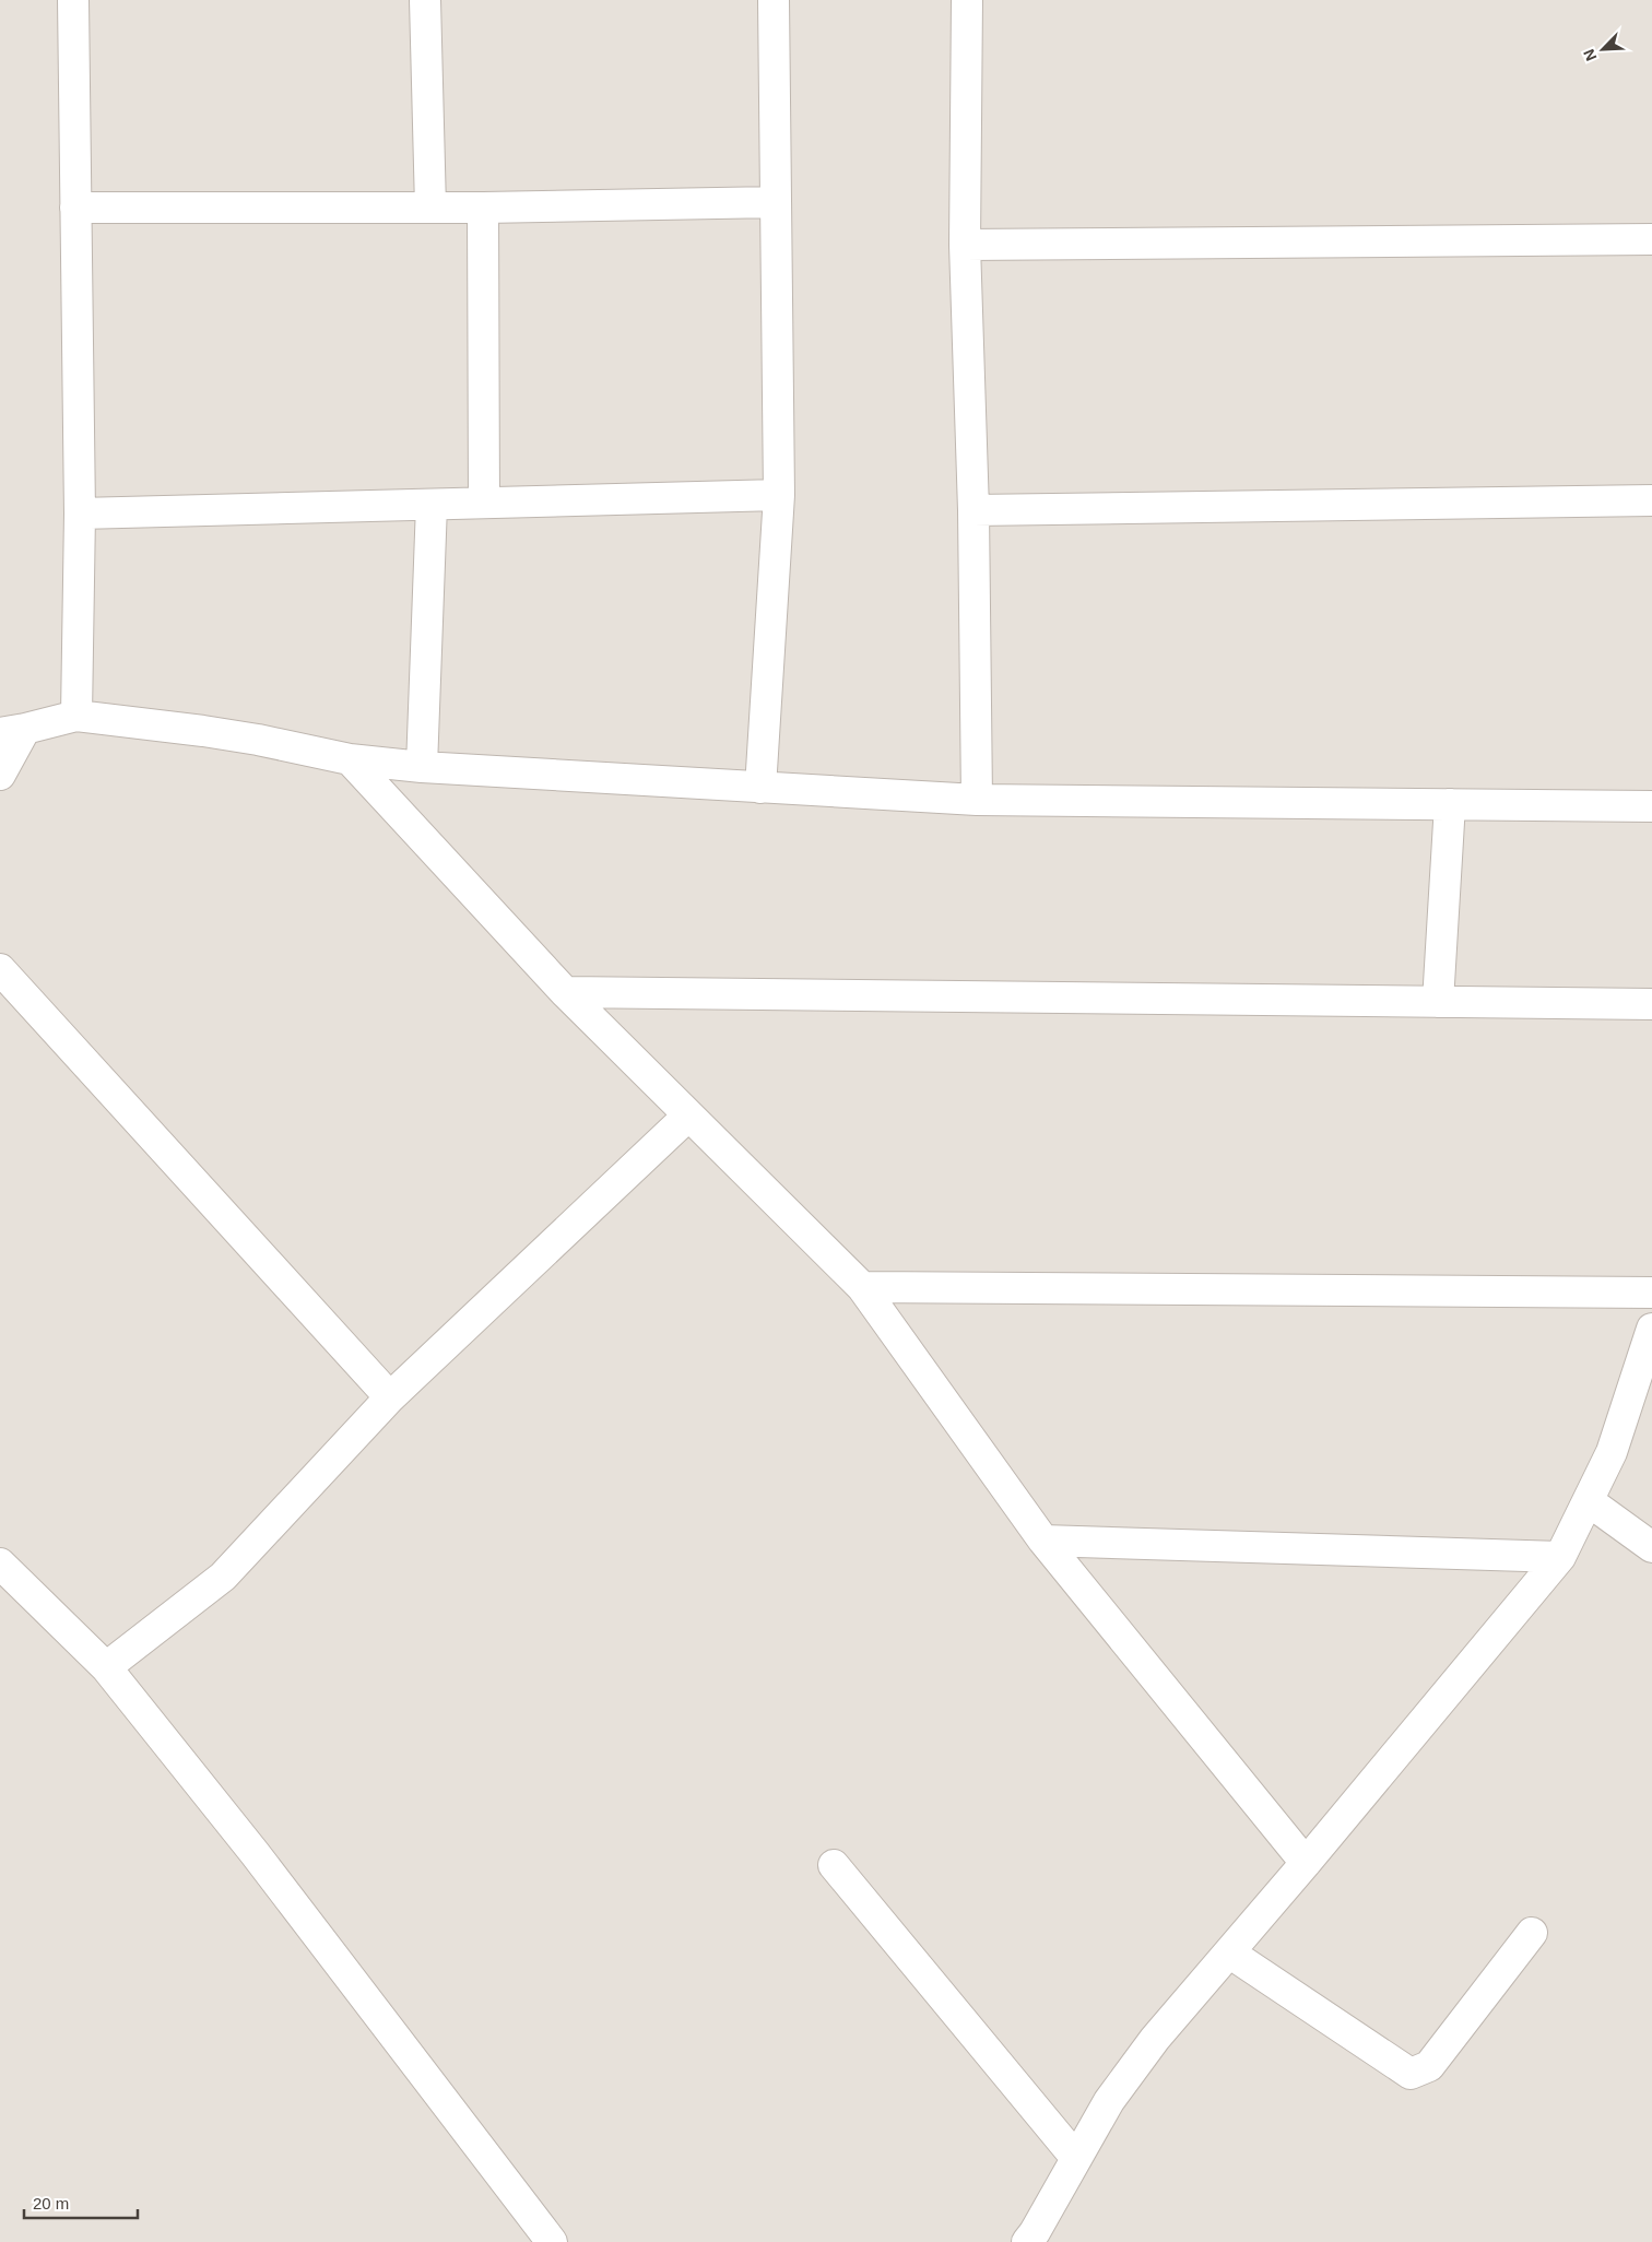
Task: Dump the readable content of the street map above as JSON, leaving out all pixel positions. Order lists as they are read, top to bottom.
{
  "scale_bar": "20 m",
  "north": "bottom left"
}
